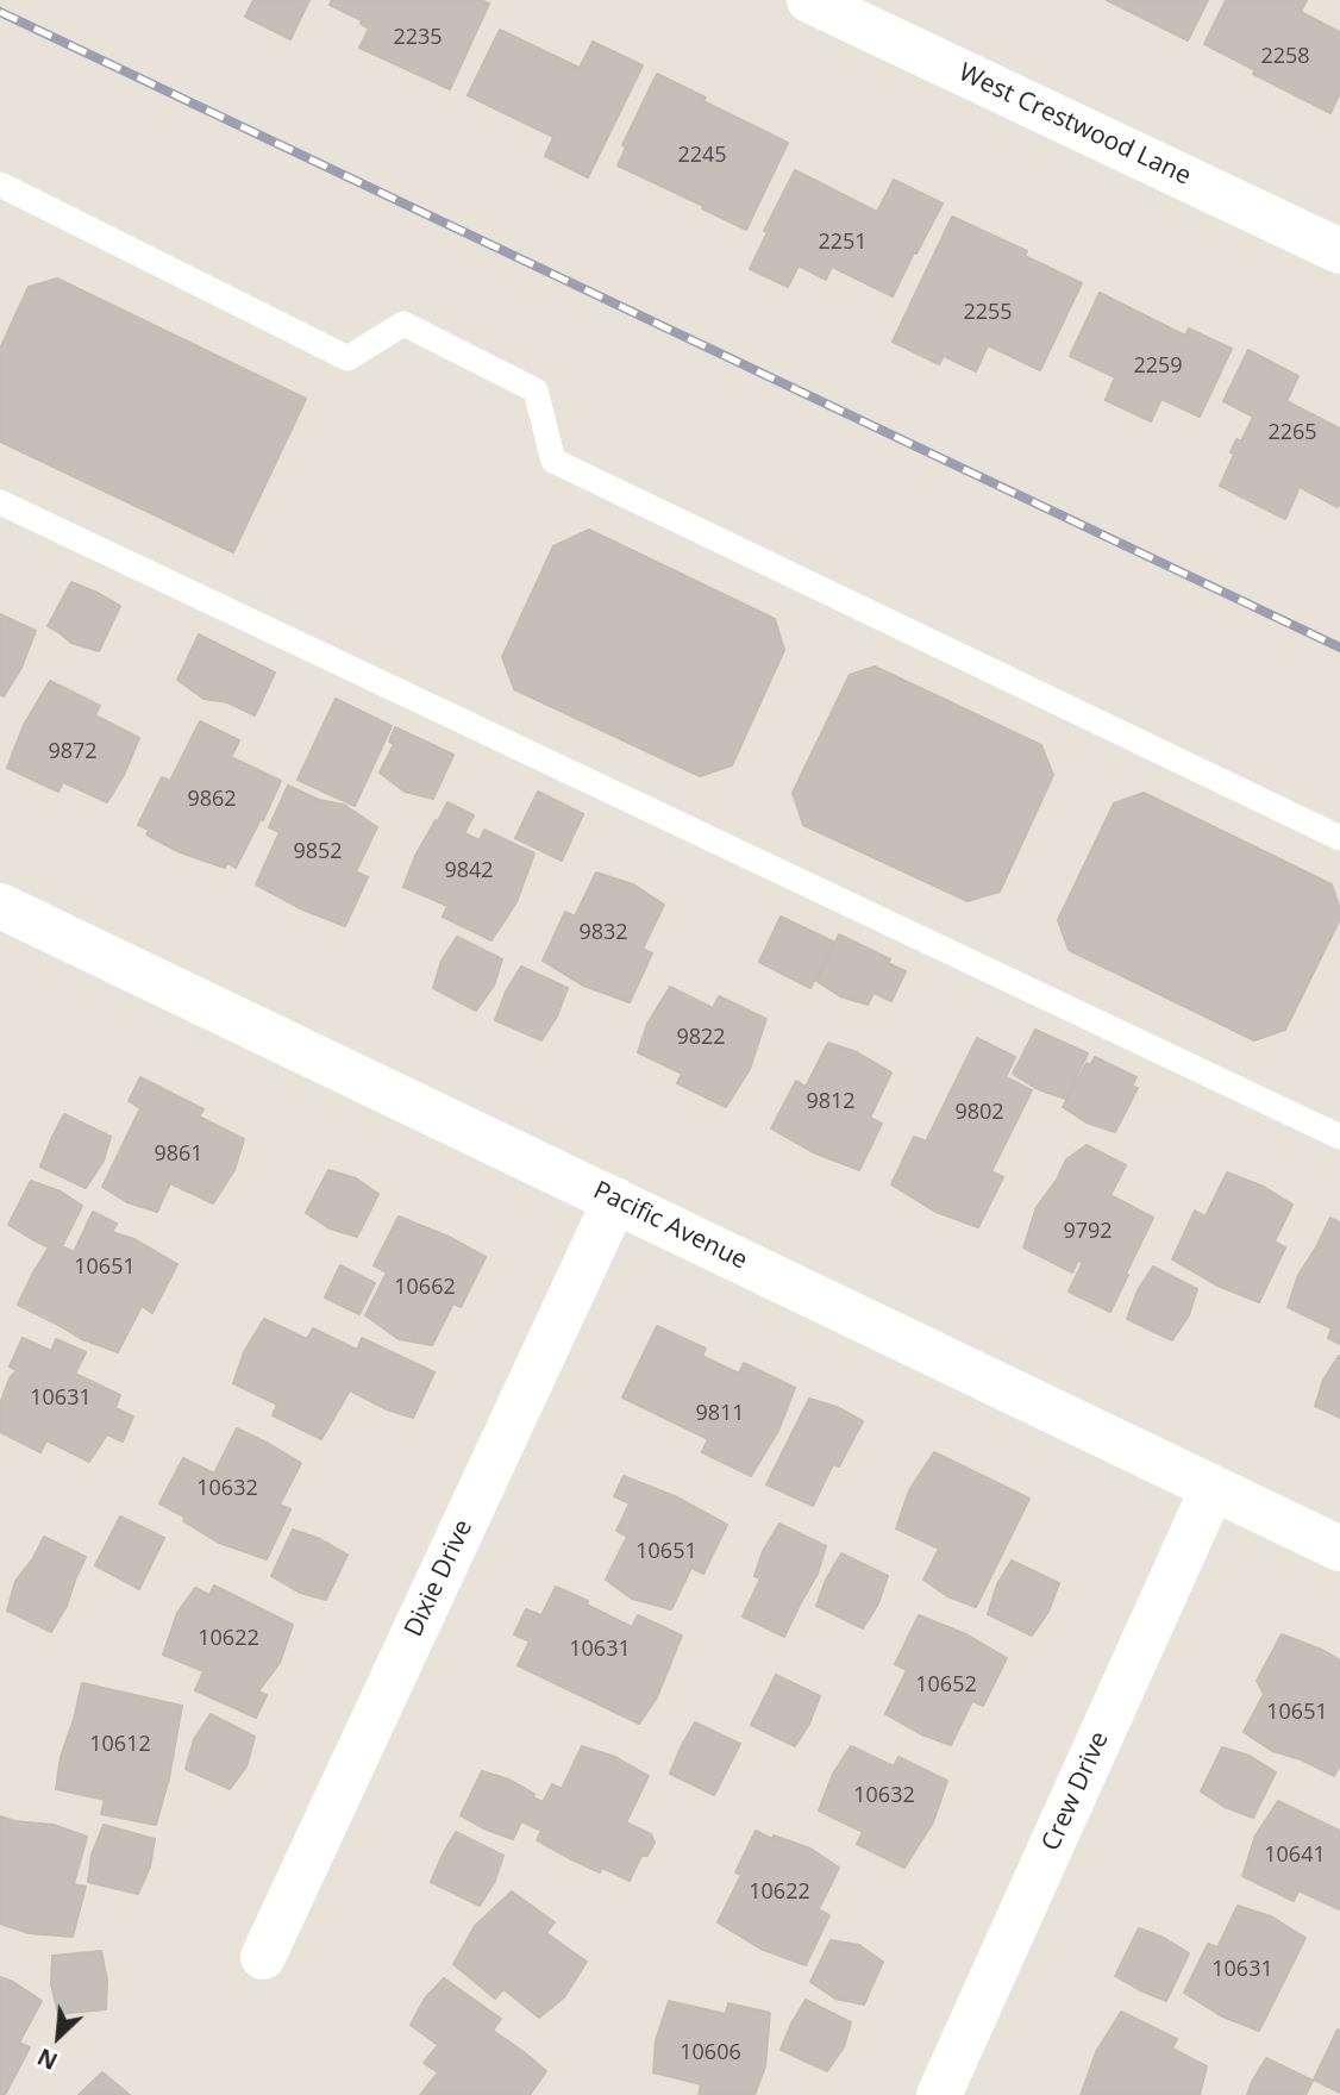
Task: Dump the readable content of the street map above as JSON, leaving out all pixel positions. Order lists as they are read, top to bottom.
{
  "streets": {
    "street": [
      "West Crestwood Lane",
      "Pacific Avenue",
      "Dixie Drive",
      "Crew Drive"
    ]
  },
  "crossings": [
    ["Pacific Avenue", "Dixie Drive"],
    ["Pacific Avenue", "Crew Drive"]
  ],
  "house_numbers": [
    "2235",
    "2258",
    "2245",
    "2251",
    "2255",
    "2259",
    "2265",
    "9872",
    "9862",
    "9852",
    "9842",
    "9832",
    "9822",
    "9812",
    "9802",
    "9861",
    "9792",
    "10651",
    "10662",
    "10631",
    "9811",
    "10632",
    "10651",
    "10622",
    "10631",
    "10652",
    "10651",
    "10612",
    "10632",
    "10641",
    "10622",
    "10631",
    "10606"
  ],
  "north": "bottom left"
}
